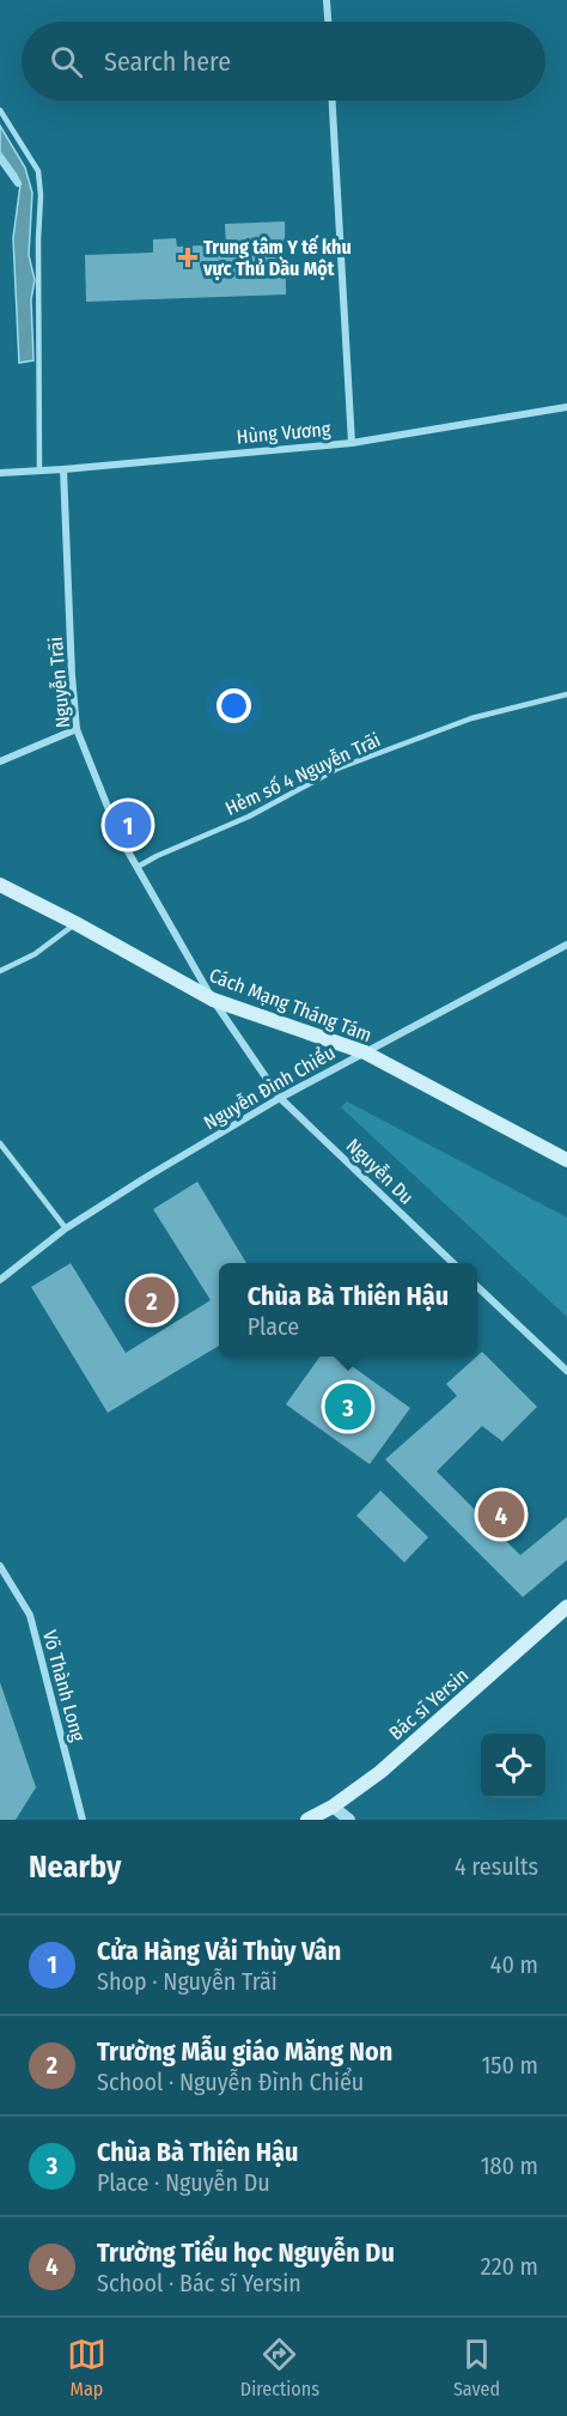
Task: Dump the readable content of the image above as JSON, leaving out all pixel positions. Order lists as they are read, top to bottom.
{
  "streets": {
    "main road": ["Cách Mạng Tháng Tám", "Bác sĩ Yersin"],
    "street": [
      "Hùng Vương",
      "Nguyễn Trãi",
      "Nguyễn Đình Chiểu",
      "Nguyễn Du",
      "Võ Thành Long"
    ],
    "lane": ["Hẻm số 4 Nguyễn Trãi"]
  },
  "crossings": [
    ["Hùng Vương", "Nguyễn Trãi"],
    ["Nguyễn Trãi", "Hẻm số 4 Nguyễn Trãi"],
    ["Nguyễn Trãi", "Cách Mạng Tháng Tám"],
    ["Nguyễn Trãi", "Nguyễn Đình Chiểu"],
    ["Nguyễn Trãi", "Nguyễn Du"],
    ["Cách Mạng Tháng Tám", "Nguyễn Đình Chiểu"],
    ["Nguyễn Đình Chiểu", "Nguyễn Du"]
  ],
  "places": {
    "health": ["Trung tâm Y tế khu vực Thủ Dầu Một"]
  },
  "page": {
    "search": "Search here",
    "pins": [
      "1",
      "2",
      "3",
      "4"
    ],
    "popup": ["Chùa Bà Thiên Hậu", "Place"],
    "heading": ["Nearby", "4 results"],
    "list": [
      {
        "mark": "1",
        "name": "Cửa Hàng Vải Thùy Vân",
        "note": "Shop · Nguyễn Trãi",
        "value": "40 m"
      },
      {
        "mark": "2",
        "name": "Trường Mẫu giáo Măng Non",
        "note": "School · Nguyễn Đình Chiểu",
        "value": "150 m"
      },
      {
        "mark": "3",
        "name": "Chùa Bà Thiên Hậu",
        "note": "Place · Nguyễn Du",
        "value": "180 m"
      },
      {
        "mark": "4",
        "name": "Trường Tiểu học Nguyễn Du",
        "note": "School · Bác sĩ Yersin",
        "value": "220 m"
      }
    ],
    "nav": ["Map", "Directions", "Saved"]
  }
}
